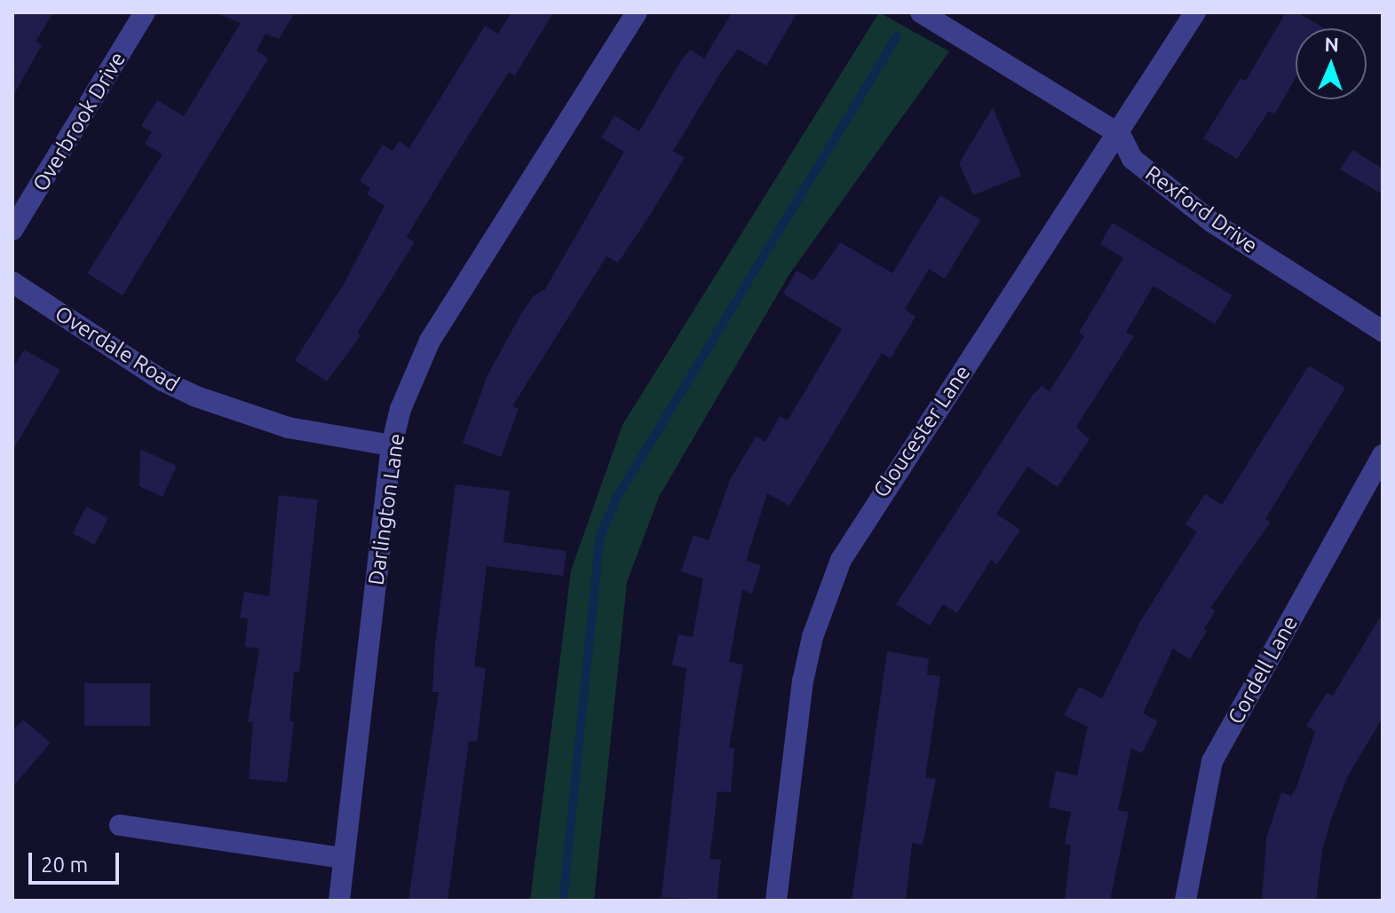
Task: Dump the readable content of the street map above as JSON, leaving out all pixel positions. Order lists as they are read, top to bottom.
{
  "streets": {
    "street": [
      "Overbrook Drive",
      "Rexford Drive",
      "Overdale Road",
      "Gloucester Lane",
      "Darlington Lane",
      "Cordell Lane"
    ]
  },
  "crossings": [
    ["Rexford Drive", "Gloucester Lane"],
    ["Overdale Road", "Darlington Lane"]
  ],
  "scale_bar": "20 m",
  "north": "top"
}
